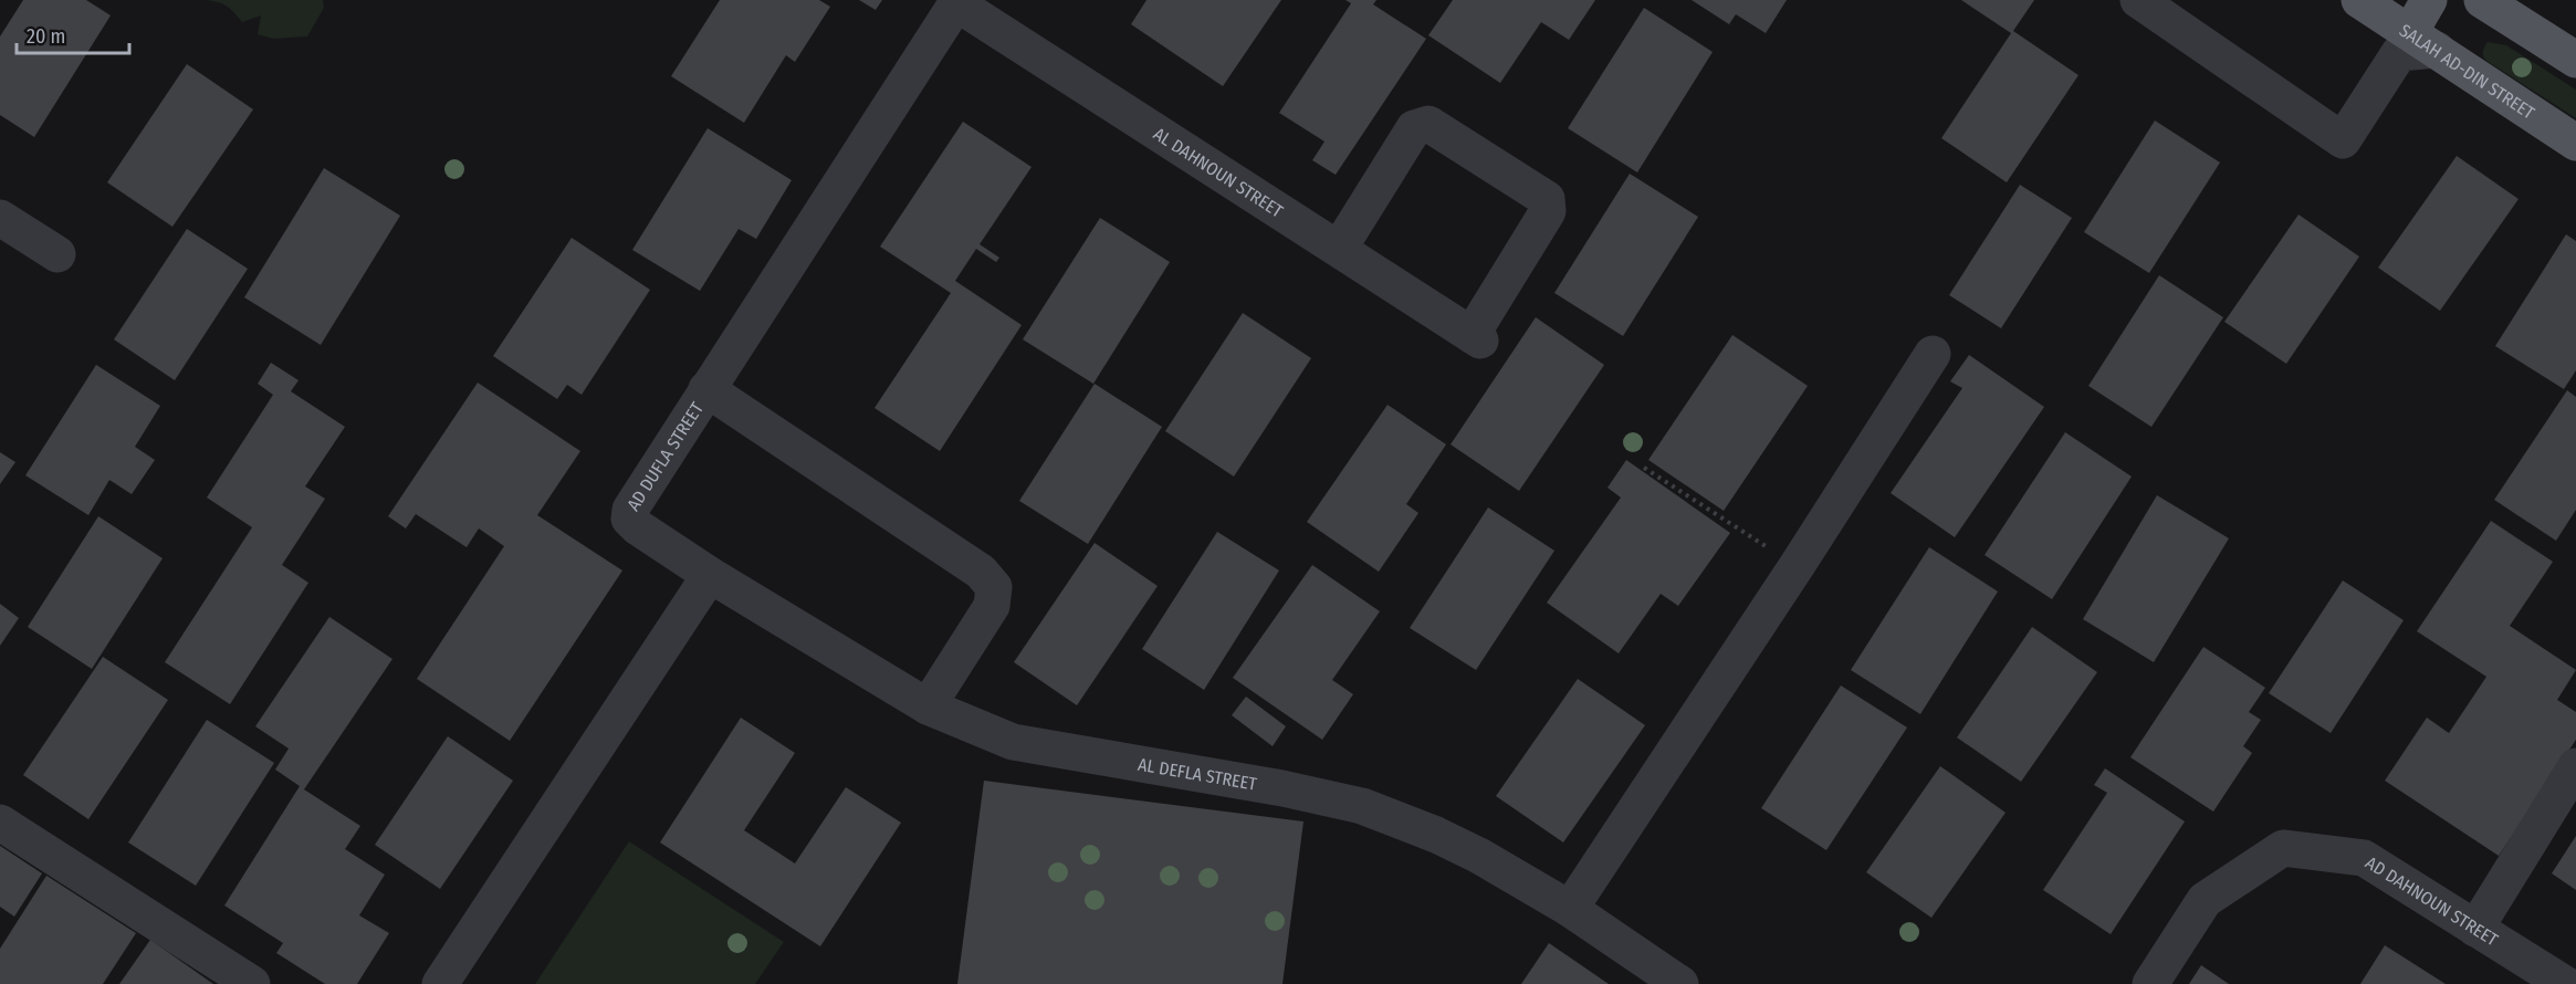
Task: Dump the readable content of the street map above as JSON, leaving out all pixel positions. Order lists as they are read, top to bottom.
{
  "streets": {
    "main road": ["SALAH AD-DIN STREET"],
    "street": [
      "AL DAHNOUN STREET",
      "AD DUFLA STREET",
      "AL DEFLA STREET",
      "AD DAHNOUN STREET"
    ]
  },
  "crossings": [
    ["AL DAHNOUN STREET", "AD DUFLA STREET"],
    ["AD DUFLA STREET", "AL DEFLA STREET"]
  ],
  "scale_bar": "20 m"
}
